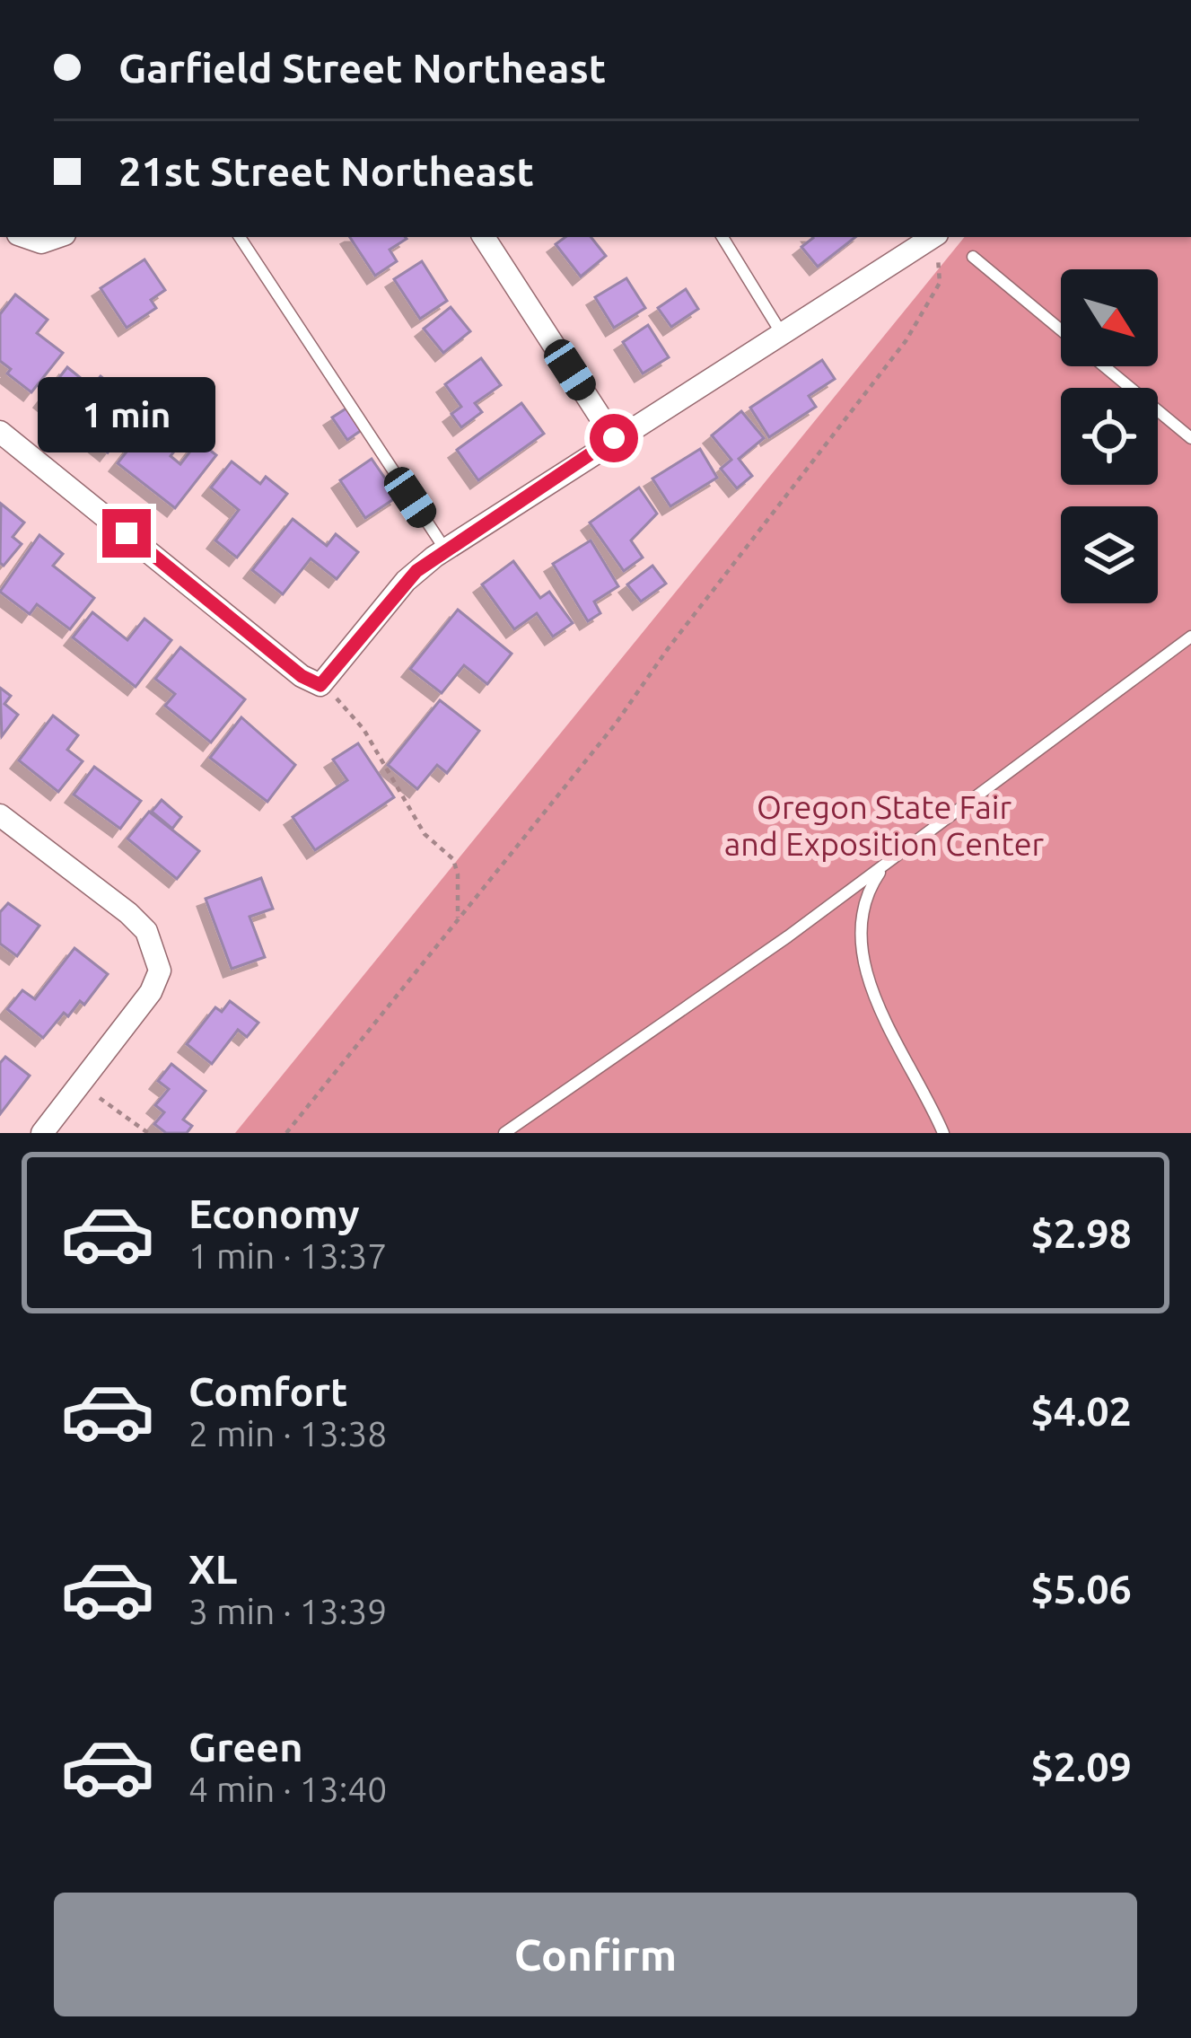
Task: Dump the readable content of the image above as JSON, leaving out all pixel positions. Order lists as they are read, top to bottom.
{
  "parks": ["Oregon State Fair and Exposition Center"],
  "north": "bottom right",
  "page": {
    "banner": ["Garfield Street Northeast", "21st Street Northeast"],
    "bubble": "1 min",
    "list": [
      {
        "name": "Economy",
        "note": "1 min · 13:37",
        "value": "$2.98"
      },
      {
        "name": "Comfort",
        "note": "2 min · 13:38",
        "value": "$4.02"
      },
      {
        "name": "XL",
        "note": "3 min · 13:39",
        "value": "$5.06"
      },
      {
        "name": "Green",
        "note": "4 min · 13:40",
        "value": "$2.09"
      }
    ],
    "buttons": "Confirm"
  }
}
